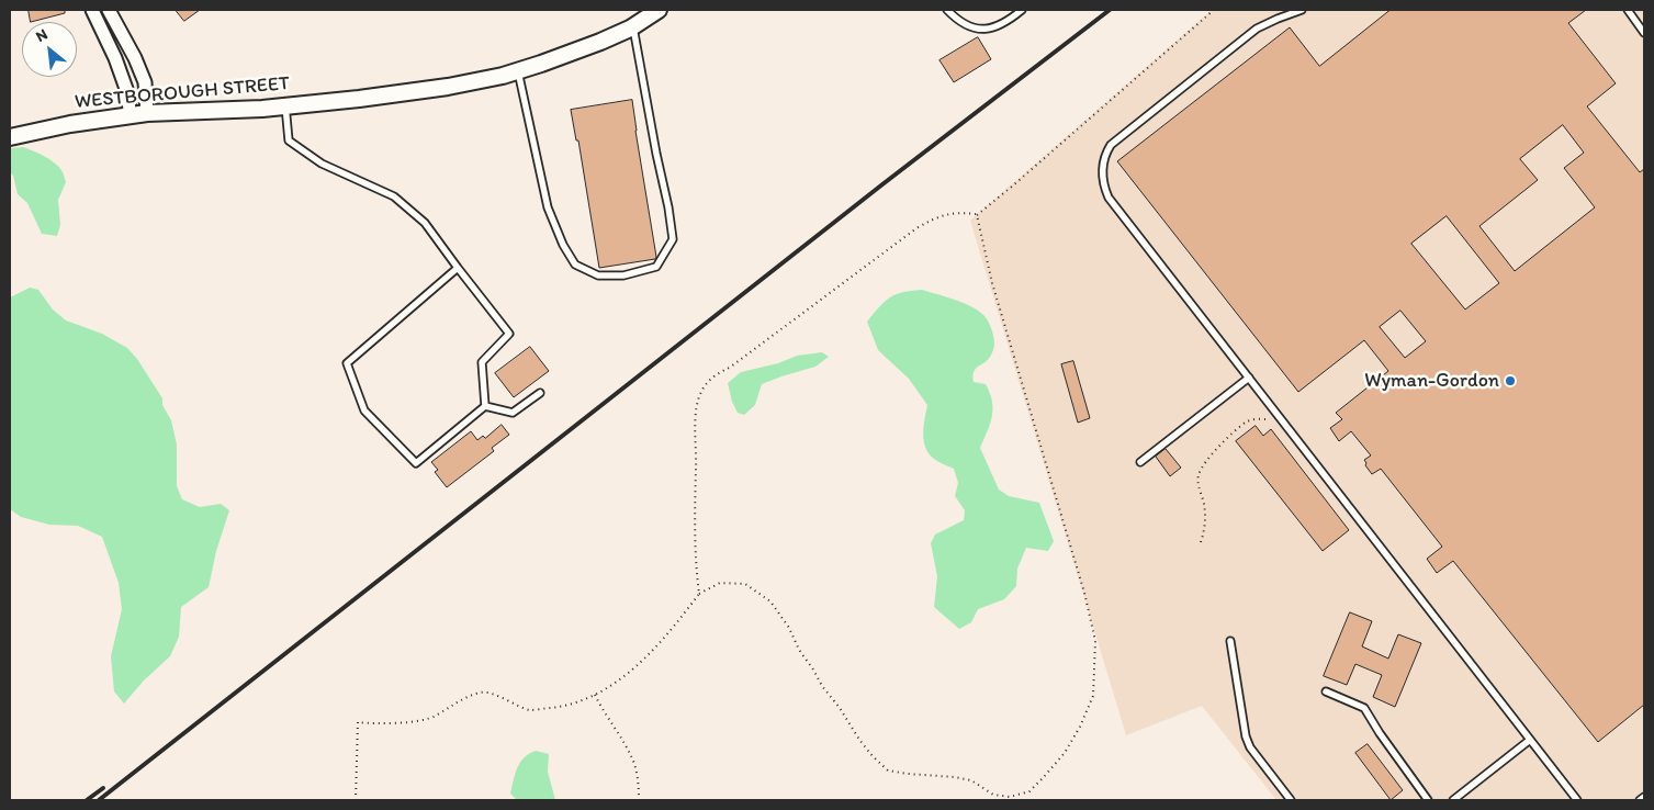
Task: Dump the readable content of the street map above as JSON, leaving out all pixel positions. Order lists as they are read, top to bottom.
{
  "streets": {
    "street": ["WESTBOROUGH STREET"]
  },
  "places": ["Wyman-Gordon"],
  "north": "top left"
}
